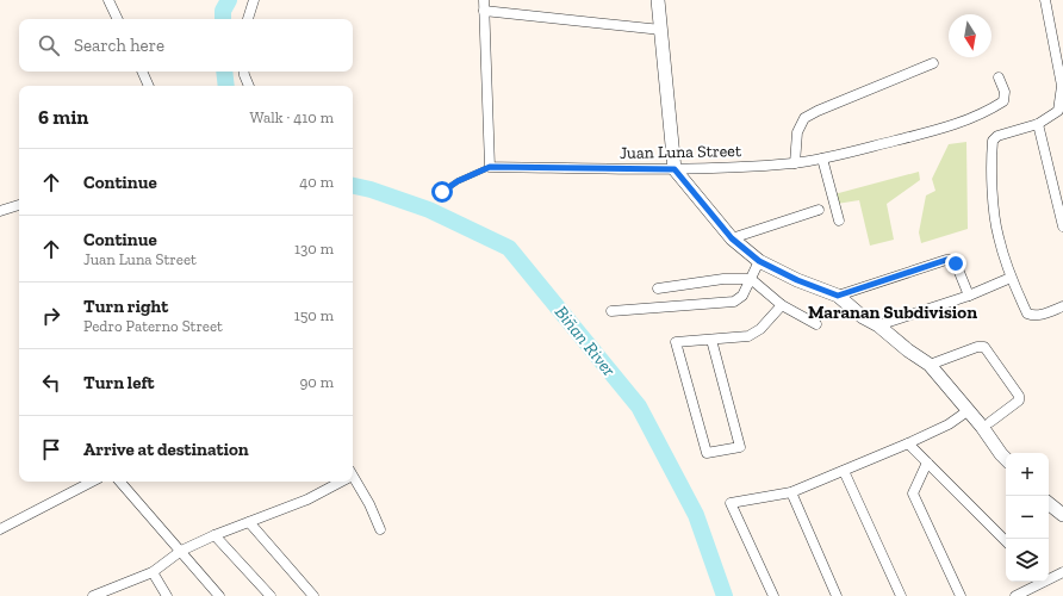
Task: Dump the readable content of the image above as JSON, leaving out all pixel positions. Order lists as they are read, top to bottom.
{
  "streets": {
    "street": ["Juan Luna Street"]
  },
  "districts": ["Maranan Subdivision"],
  "water": ["Biñan River"],
  "north": "bottom",
  "page": {
    "search": "Search here",
    "heading": ["6 min", "Walk · 410 m"],
    "list": [
      ["Continue", "40 m"],
      ["Continue", "Juan Luna Street", "130 m"],
      ["Turn right", "Pedro Paterno Street", "150 m"],
      ["Turn left", "90 m"],
      "Arrive at destination"
    ],
    "map_buttons": ["+", "−"]
  }
}
